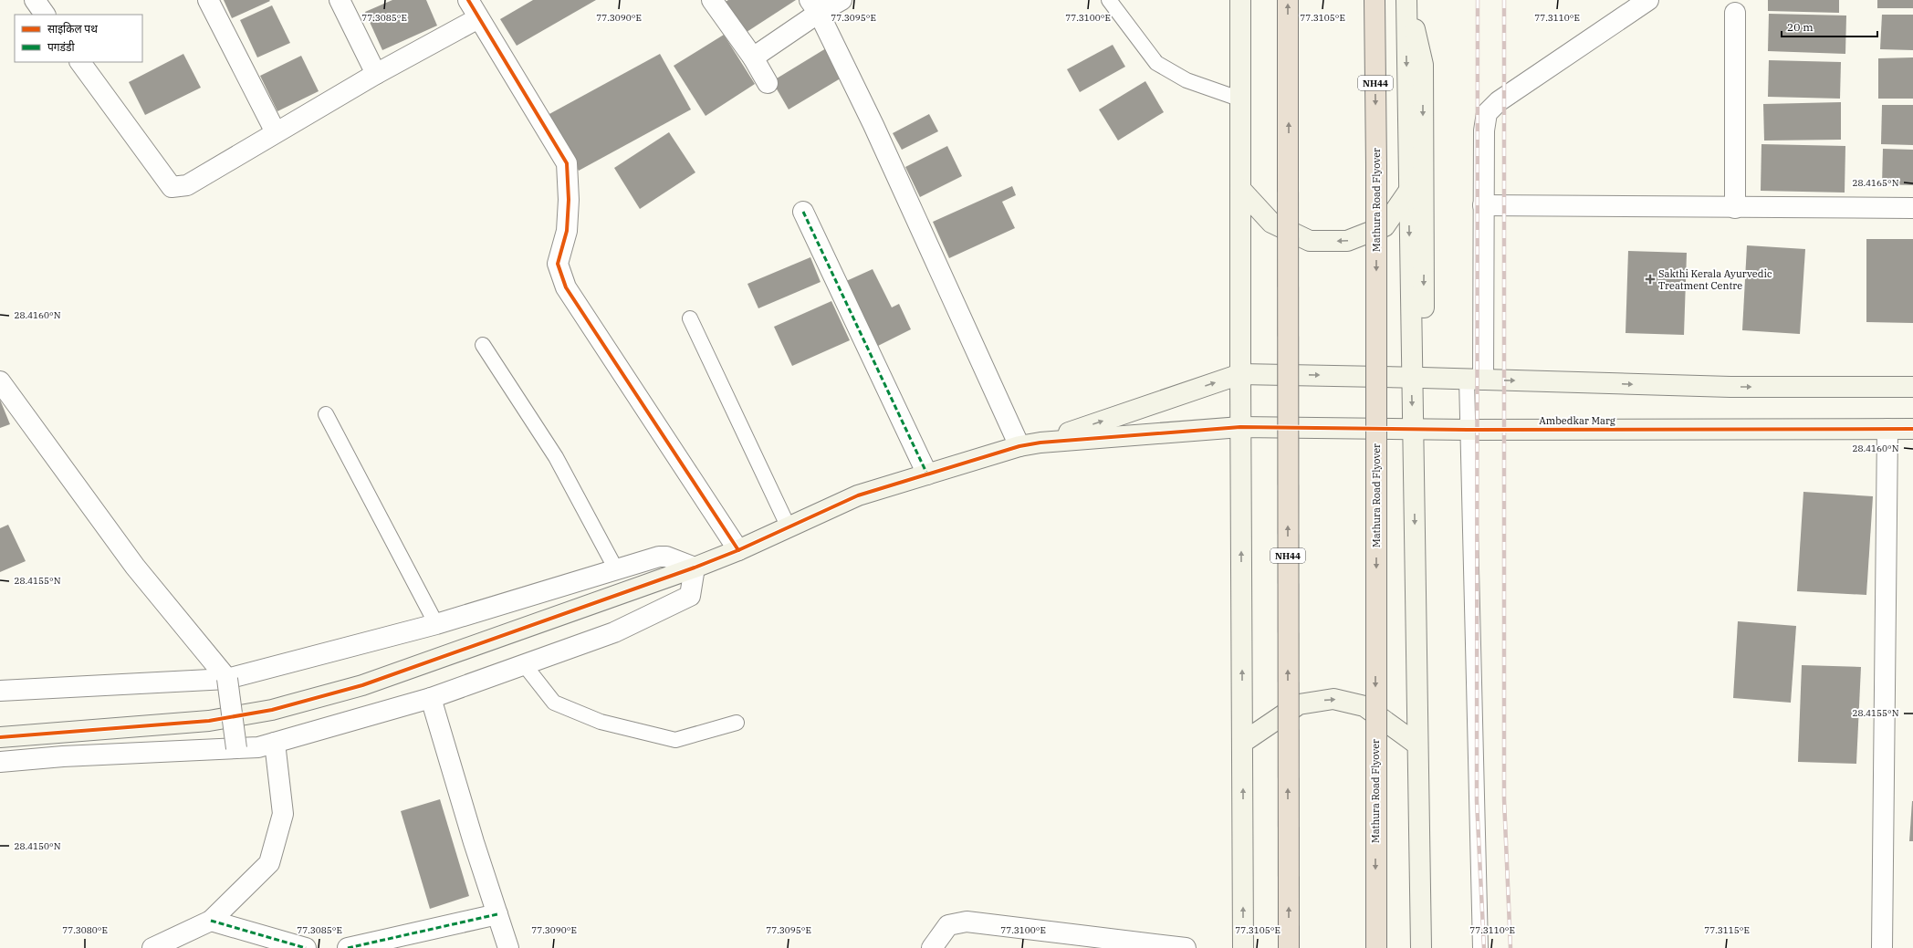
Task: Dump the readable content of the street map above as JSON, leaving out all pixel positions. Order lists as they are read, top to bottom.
{
  "streets": {
    "highway": ["NH44", "Mathura Road Flyover"],
    "street": ["Ambedkar Marg"]
  },
  "places": {
    "health": ["Sakthi Kerala Ayurvedic Treatment Centre"]
  },
  "legend": ["साइकिल पथ", "पगडंडी"],
  "scale_bar": "20 m",
  "coordinates": [
    "77.3085°E",
    "77.3090°E",
    "77.3095°E",
    "77.3100°E",
    "77.3105°E",
    "77.3110°E",
    "28.4165°N",
    "28.4160°N",
    "28.4155°N",
    "28.4150°N",
    "77.3080°E",
    "77.3115°E"
  ]
}
